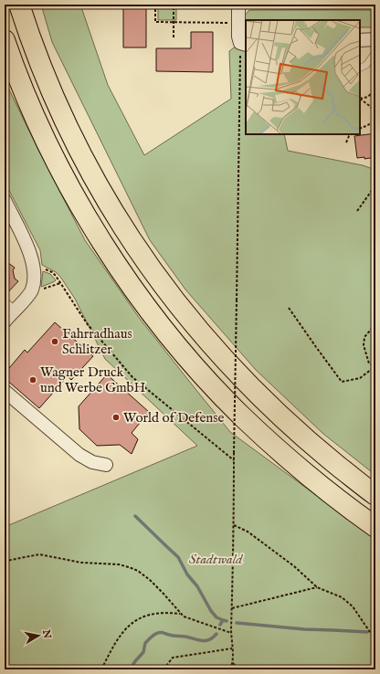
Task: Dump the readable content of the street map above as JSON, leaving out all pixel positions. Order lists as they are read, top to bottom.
{
  "parks": ["Stadtwald"],
  "places": ["Fahrradhaus Schlitzer", "Wagner Druck und Werbe GmbH", "World of Defense"],
  "north": "right"
}
